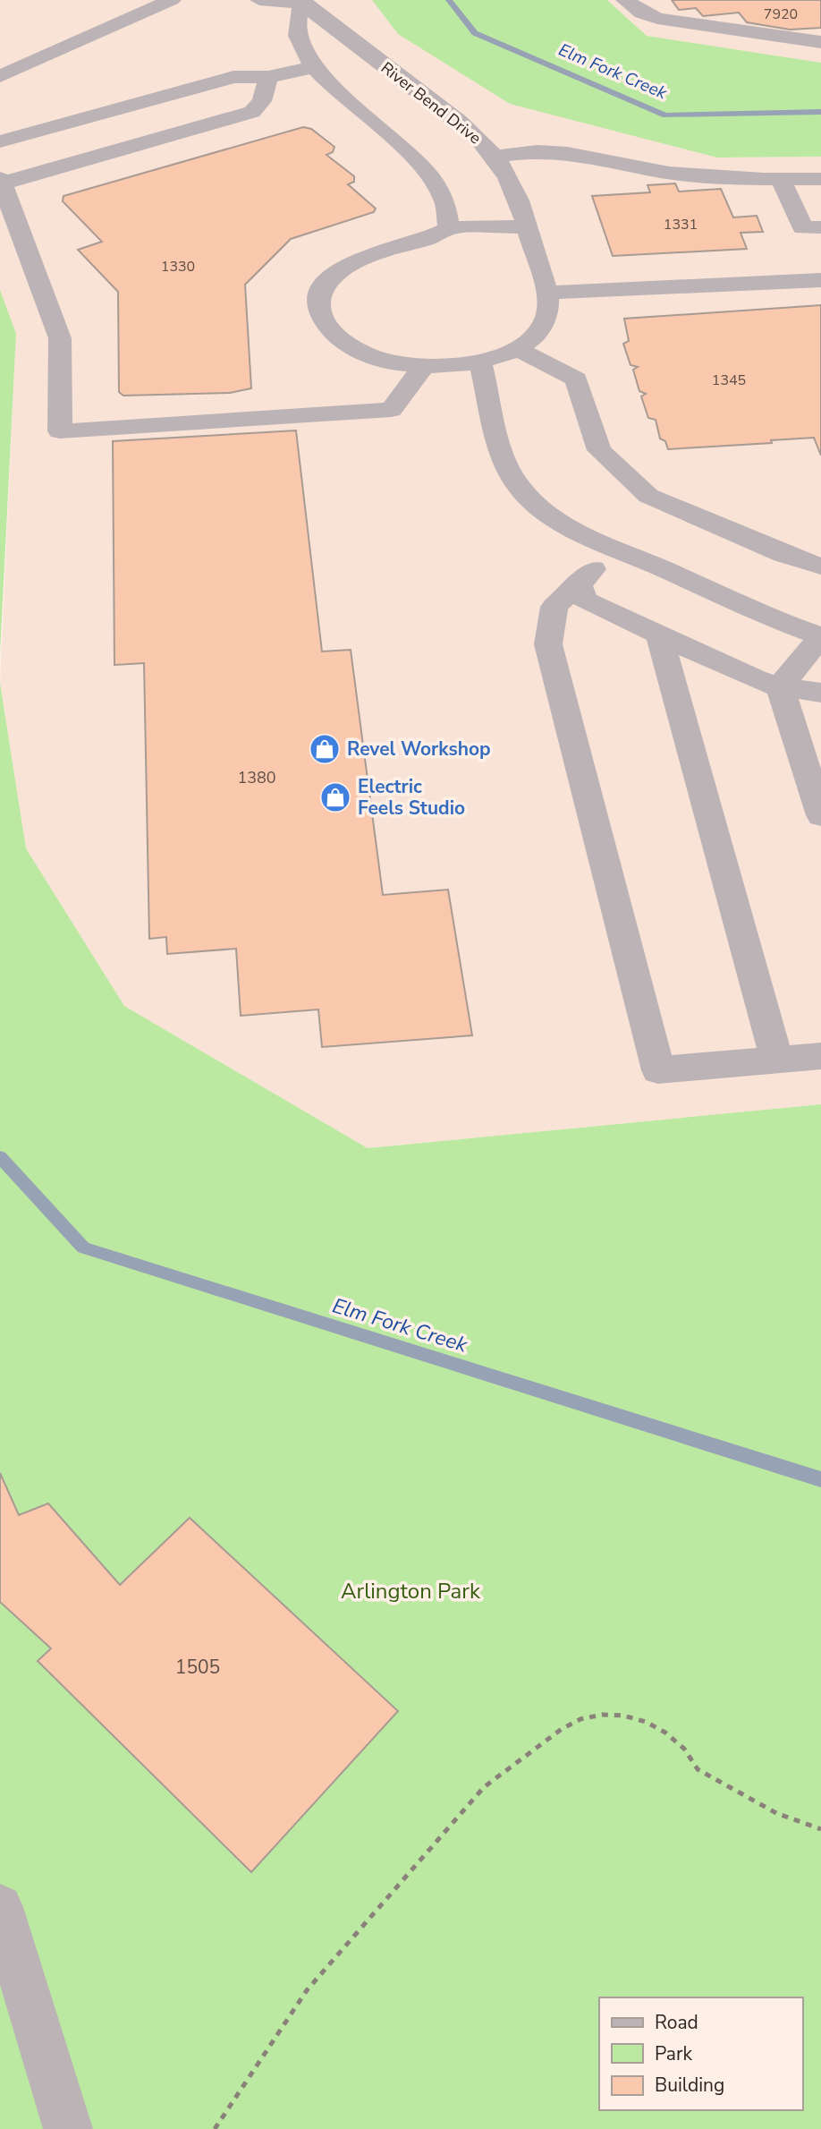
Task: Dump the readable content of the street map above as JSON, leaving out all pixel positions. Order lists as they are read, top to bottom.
{
  "streets": {
    "street": ["River Bend Drive"]
  },
  "water": ["Elm Fork Creek"],
  "parks": ["Arlington Park"],
  "places": {
    "shop": ["Revel Workshop", "Electric Feels Studio"]
  },
  "house_numbers": [
    "7920",
    "1331",
    "1330",
    "1345",
    "1380",
    "1505"
  ],
  "legend": ["Road", "Park", "Building"]
}
